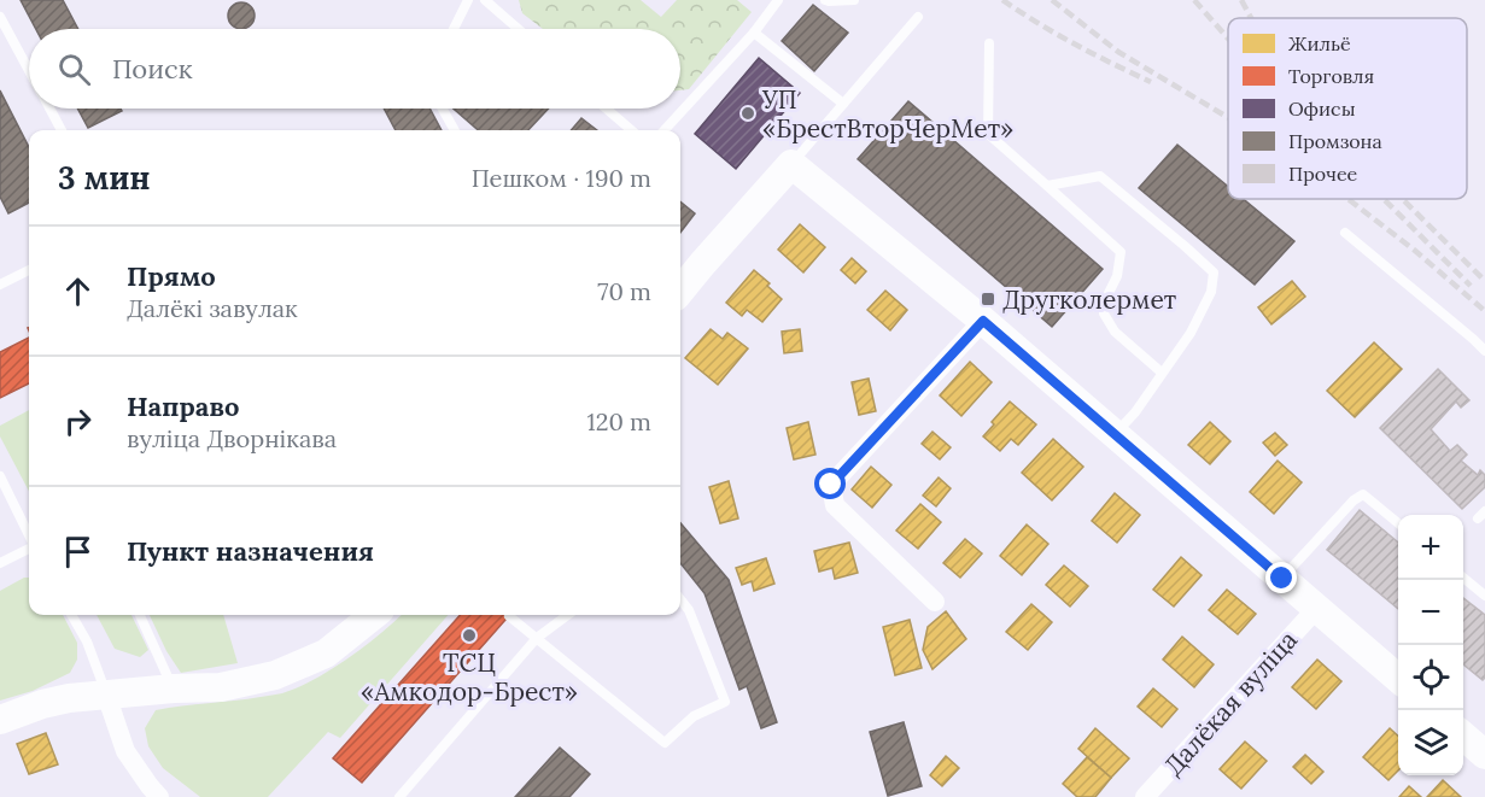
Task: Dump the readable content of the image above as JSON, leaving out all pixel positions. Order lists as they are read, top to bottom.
{
  "streets": {
    "street": ["Далёкая вуліца"]
  },
  "places": {
    "other": ["УП «БрестВторЧерМет»", "ТСЦ «Амкодор-Брест»"],
    "transit": ["Другколермет"]
  },
  "legend": [
    "Жильё",
    "Торговля",
    "Офисы",
    "Промзона",
    "Прочее"
  ],
  "page": {
    "search": "Поиск",
    "heading": ["3 мин", "Пешком · 190 m"],
    "list": [
      ["Прямо", "Далёкі завулак", "70 m"],
      ["Направо", "вуліца Дворнікава", "120 m"],
      "Пункт назначения"
    ],
    "map_buttons": ["+", "−"]
  }
}
